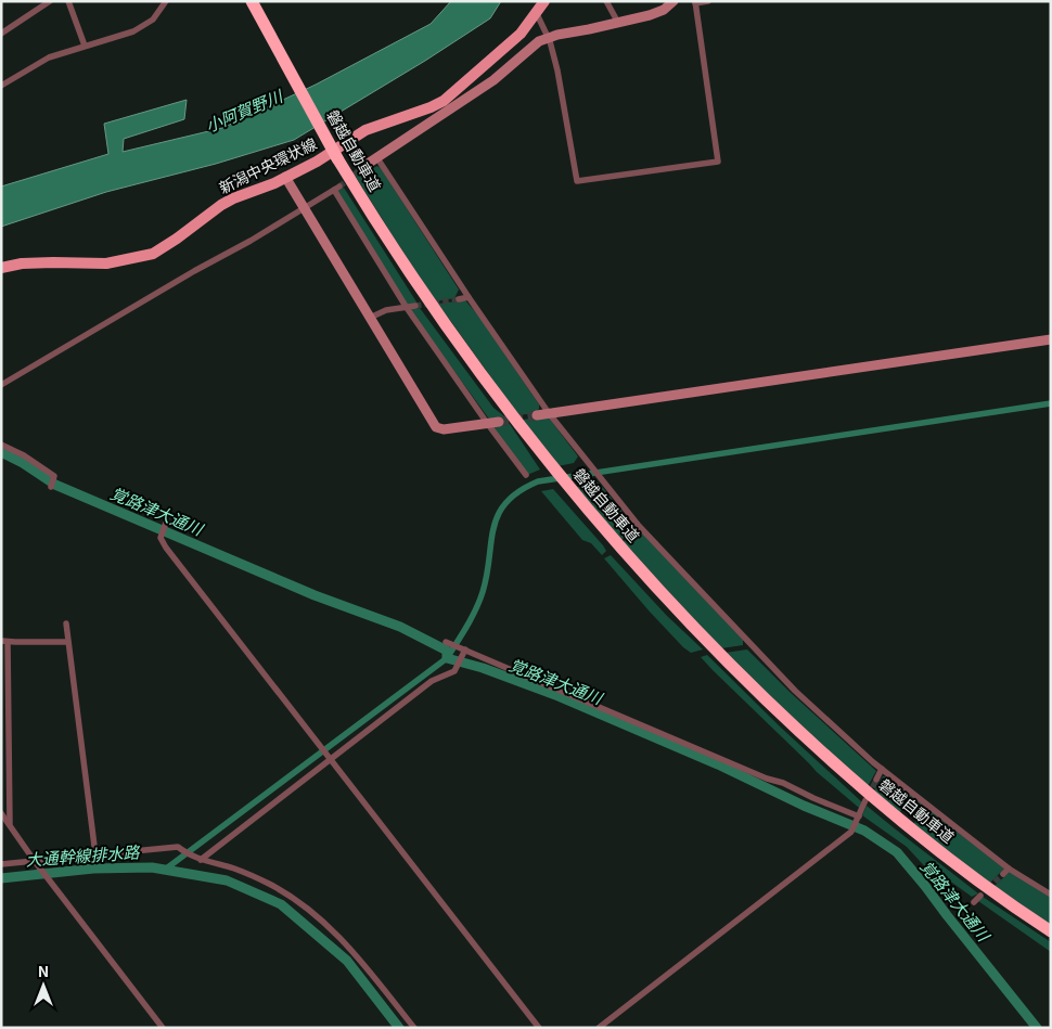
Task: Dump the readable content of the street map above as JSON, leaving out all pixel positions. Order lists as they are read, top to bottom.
{
  "streets": {
    "highway": ["磐越自動車道"],
    "main road": ["新潟中央環状線"]
  },
  "water": ["小阿賀野川", "覚路津大通川", "大通幹線排水路"],
  "north": "top"
}
